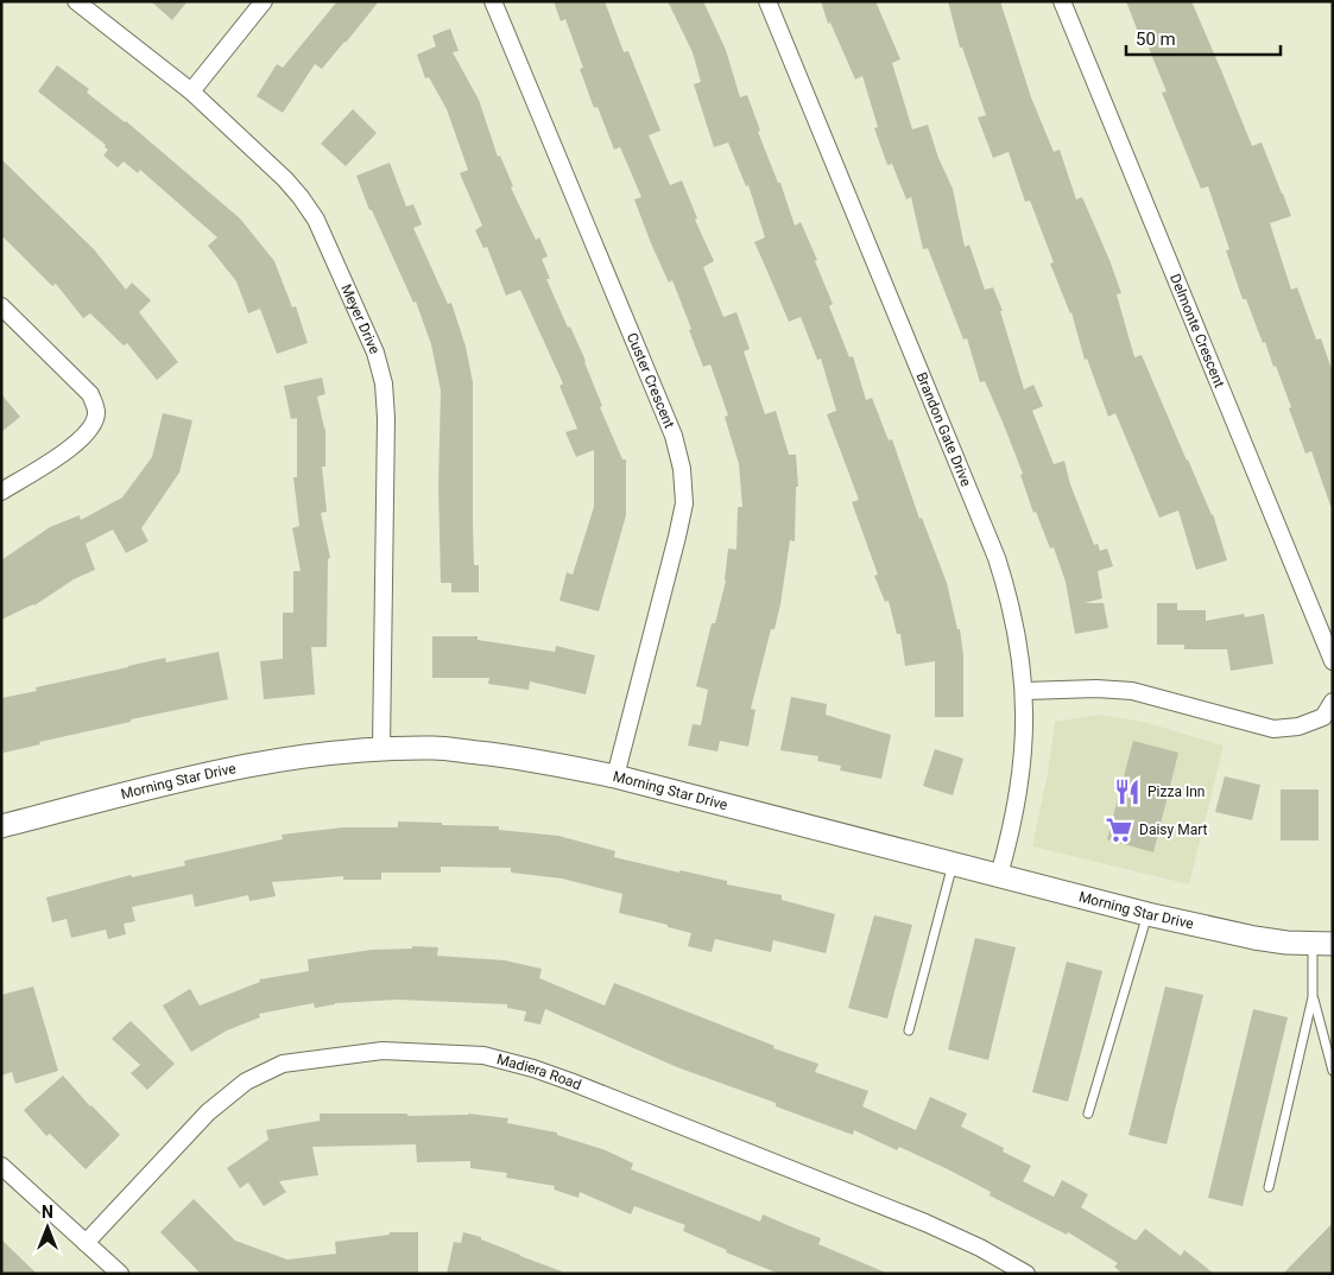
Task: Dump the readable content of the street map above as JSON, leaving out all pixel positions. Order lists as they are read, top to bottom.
{
  "streets": {
    "street": [
      "Meyer Drive",
      "Delmonte Crescent",
      "Custer Crescent",
      "Brandon Gate Drive",
      "Morning Star Drive",
      "Madiera Road"
    ]
  },
  "crossings": [
    ["Meyer Drive", "Morning Star Drive"],
    ["Custer Crescent", "Morning Star Drive"],
    ["Brandon Gate Drive", "Morning Star Drive"]
  ],
  "places": {
    "restaurant": ["Pizza Inn"],
    "supermarket": ["Daisy Mart"]
  },
  "scale_bar": "50 m",
  "north": "top"
}
